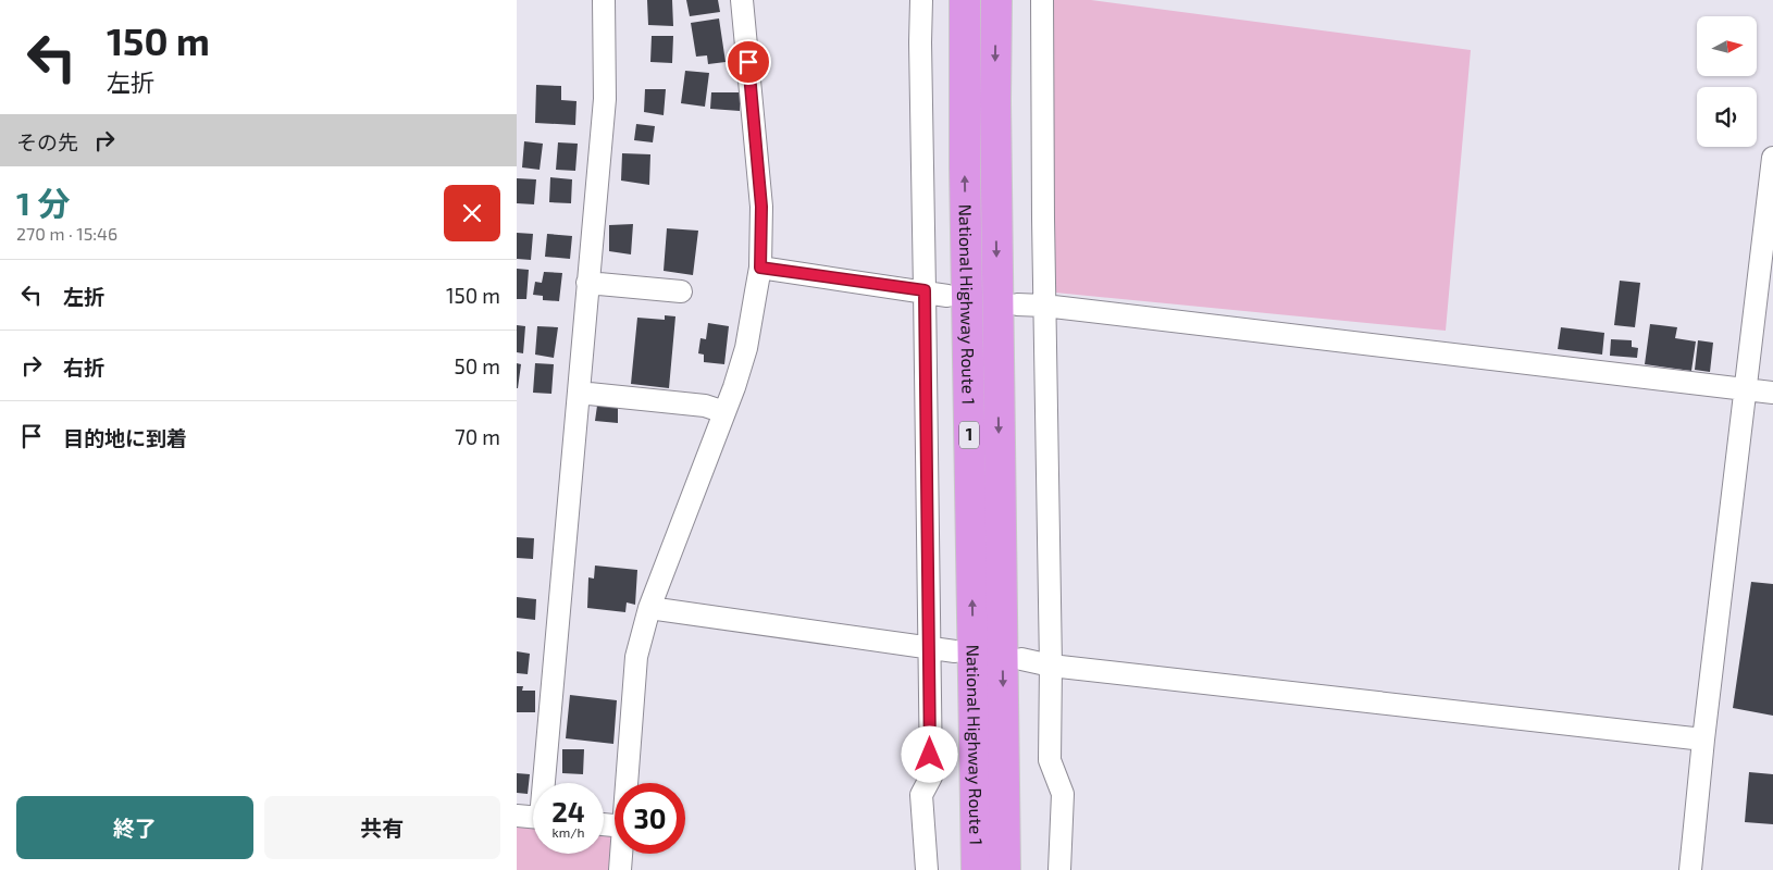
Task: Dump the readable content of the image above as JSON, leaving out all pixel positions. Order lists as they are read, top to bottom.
{
  "streets": {
    "highway": ["National Highway Route 1", "1"]
  },
  "north": "right",
  "page": {
    "turn": ["150 m", "左折"],
    "then": "その先",
    "heading": ["1 分", "270 m · 15:46"],
    "list": [
      {
        "name": "左折",
        "value": "150 m"
      },
      {
        "name": "右折",
        "value": "50 m"
      },
      {
        "name": "目的地に到着",
        "value": "70 m"
      }
    ],
    "speed": "24 km/h",
    "limit": "30",
    "buttons": ["終了", "共有"]
  }
}
